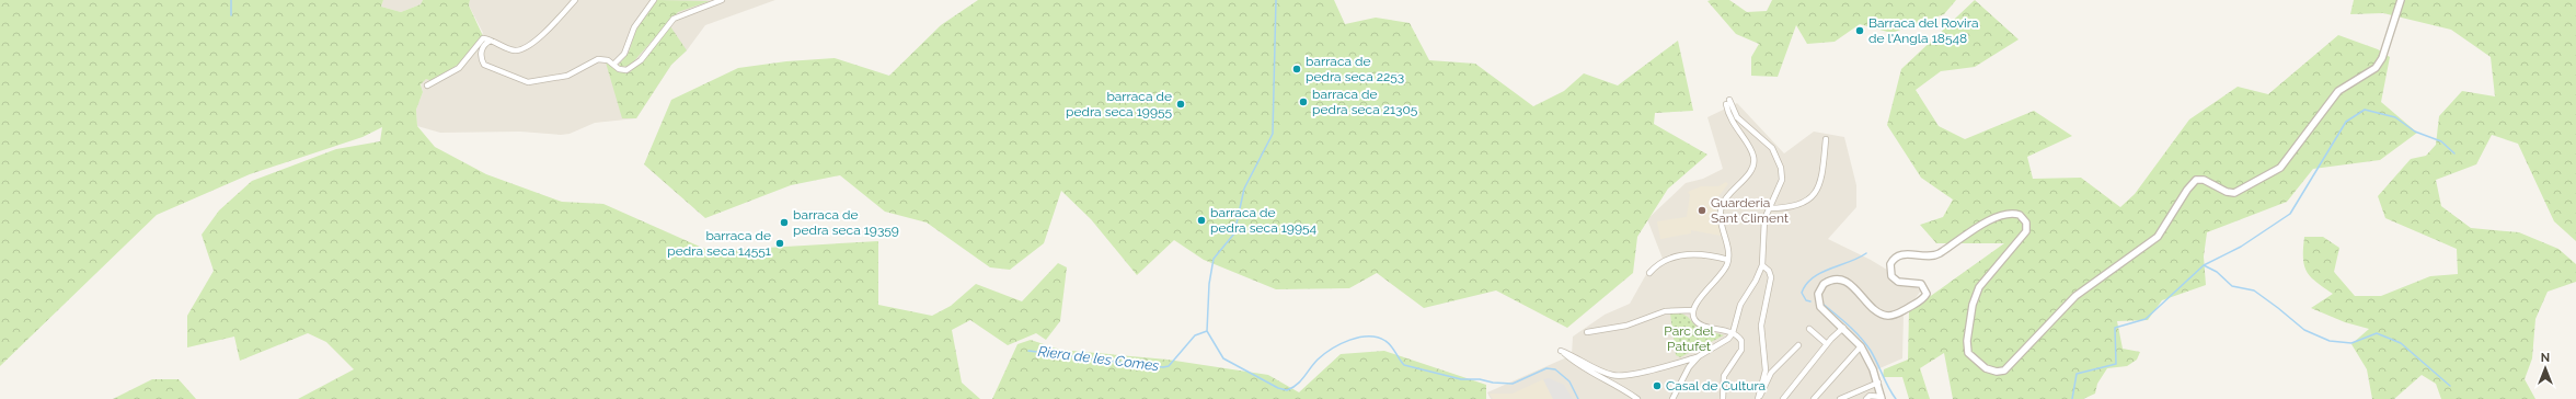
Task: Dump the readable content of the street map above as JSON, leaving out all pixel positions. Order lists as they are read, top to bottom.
{
  "water": ["Riera de les Comes"],
  "parks": ["Parc del Patufet"],
  "places": [
    "Barraca del Rovira de l'Angla 18548",
    "barraca de pedra seca 2253",
    "barraca de pedra seca 21305",
    "barraca de pedra seca 19955",
    "Guarderia Sant Climent",
    "barraca de pedra seca 19954",
    "barraca de pedra seca 19359",
    "barraca de pedra seca 14551",
    "Casal de Cultura"
  ],
  "north": "top"
}
